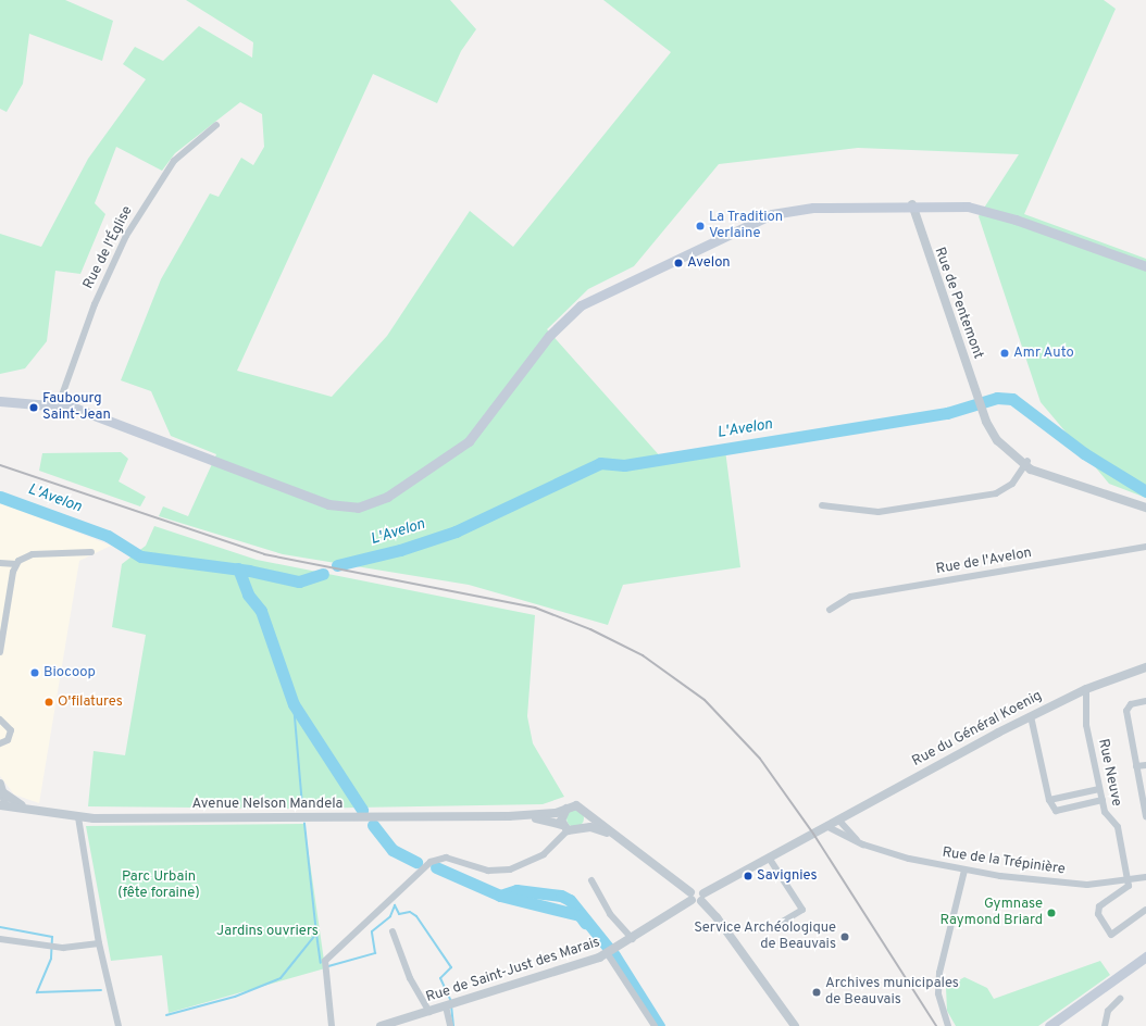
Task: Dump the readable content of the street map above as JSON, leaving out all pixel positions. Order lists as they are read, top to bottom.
{
  "streets": {
    "street": [
      "Rue de l'Église",
      "Rue de Pentemont",
      "Rue de l'Avelon",
      "Rue du Général Koenig",
      "Rue Neuve",
      "Avenue Nelson Mandela",
      "Rue de la Trépinière",
      "Rue de Saint-Just des Marais"
    ]
  },
  "crossings": [
    ["Rue du Général Koenig", "Rue Neuve"],
    ["Rue du Général Koenig", "Rue de la Trépinière"],
    ["Rue du Général Koenig", "Rue de Saint-Just des Marais"],
    ["Rue Neuve", "Rue de la Trépinière"],
    ["Rue de la Trépinière", "Rue de Saint-Just des Marais"]
  ],
  "water": ["L'Avelon"],
  "parks": ["Parc Urbain (fête foraine)", "Jardins ouvriers"],
  "places": [
    "La Tradition Verlaine",
    "Avelon",
    "Amr Auto",
    "Faubourg Saint-Jean",
    "Biocoop",
    "O'filatures",
    "Savignies",
    "Gymnase Raymond Briard",
    "Service Archéologique de Beauvais",
    "Archives municipales de Beauvais"
  ]
}
